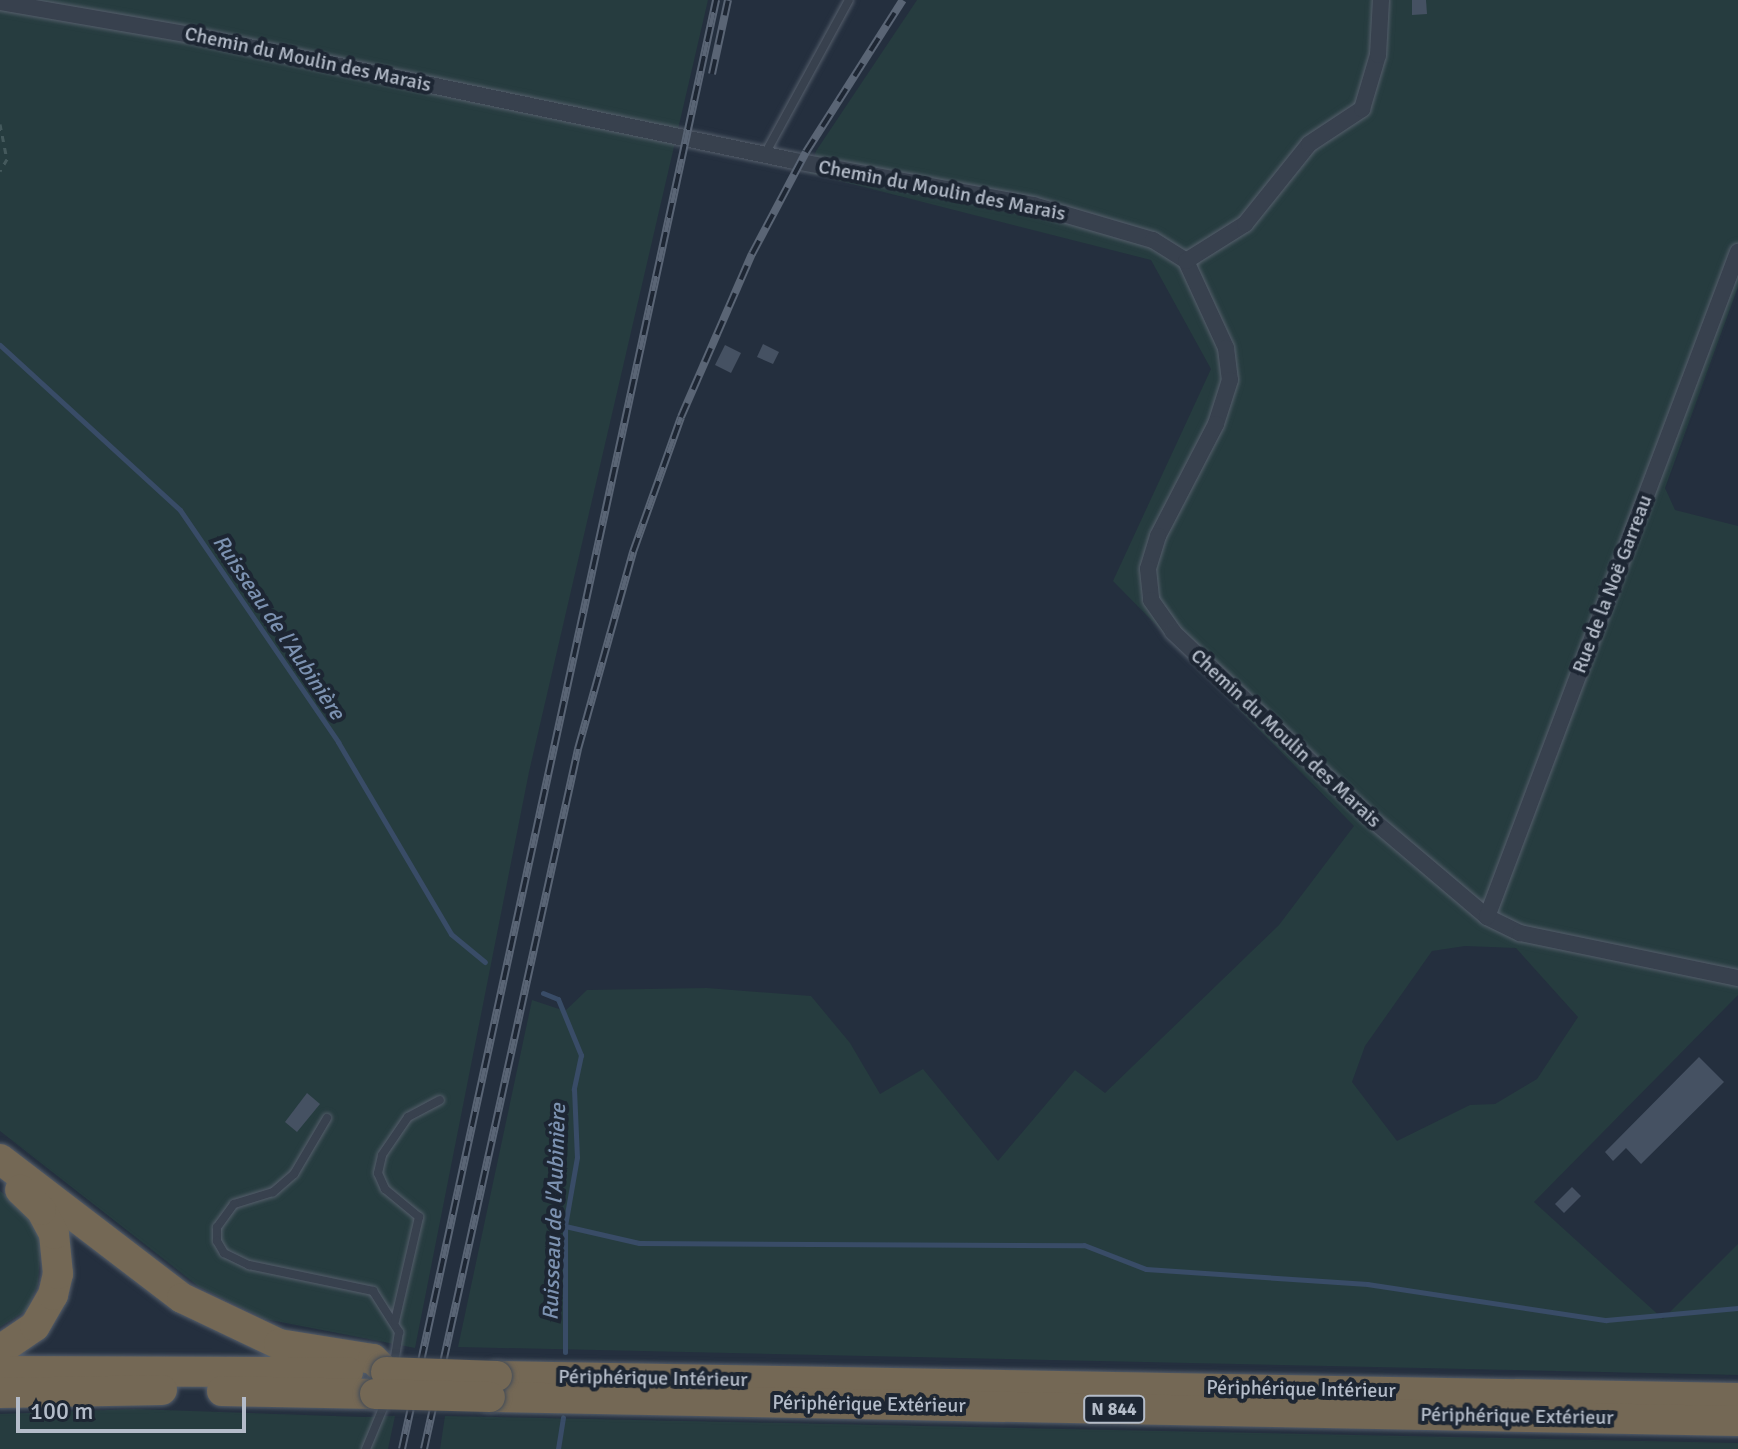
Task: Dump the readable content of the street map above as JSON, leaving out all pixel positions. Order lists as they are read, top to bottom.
{
  "streets": {
    "highway": ["Périphérique Intérieur", "Périphérique Extérieur", "N 844"],
    "street": ["Chemin du Moulin des Marais", "Rue de la Noë Garreau"]
  },
  "crossings": [
    ["Chemin du Moulin des Marais", "Rue de la Noë Garreau"],
    ["Périphérique Intérieur", "Périphérique Extérieur"],
    ["Périphérique Intérieur", "N 844"]
  ],
  "water": ["Ruisseau de l'Aubinière"],
  "scale_bar": "100 m"
}
